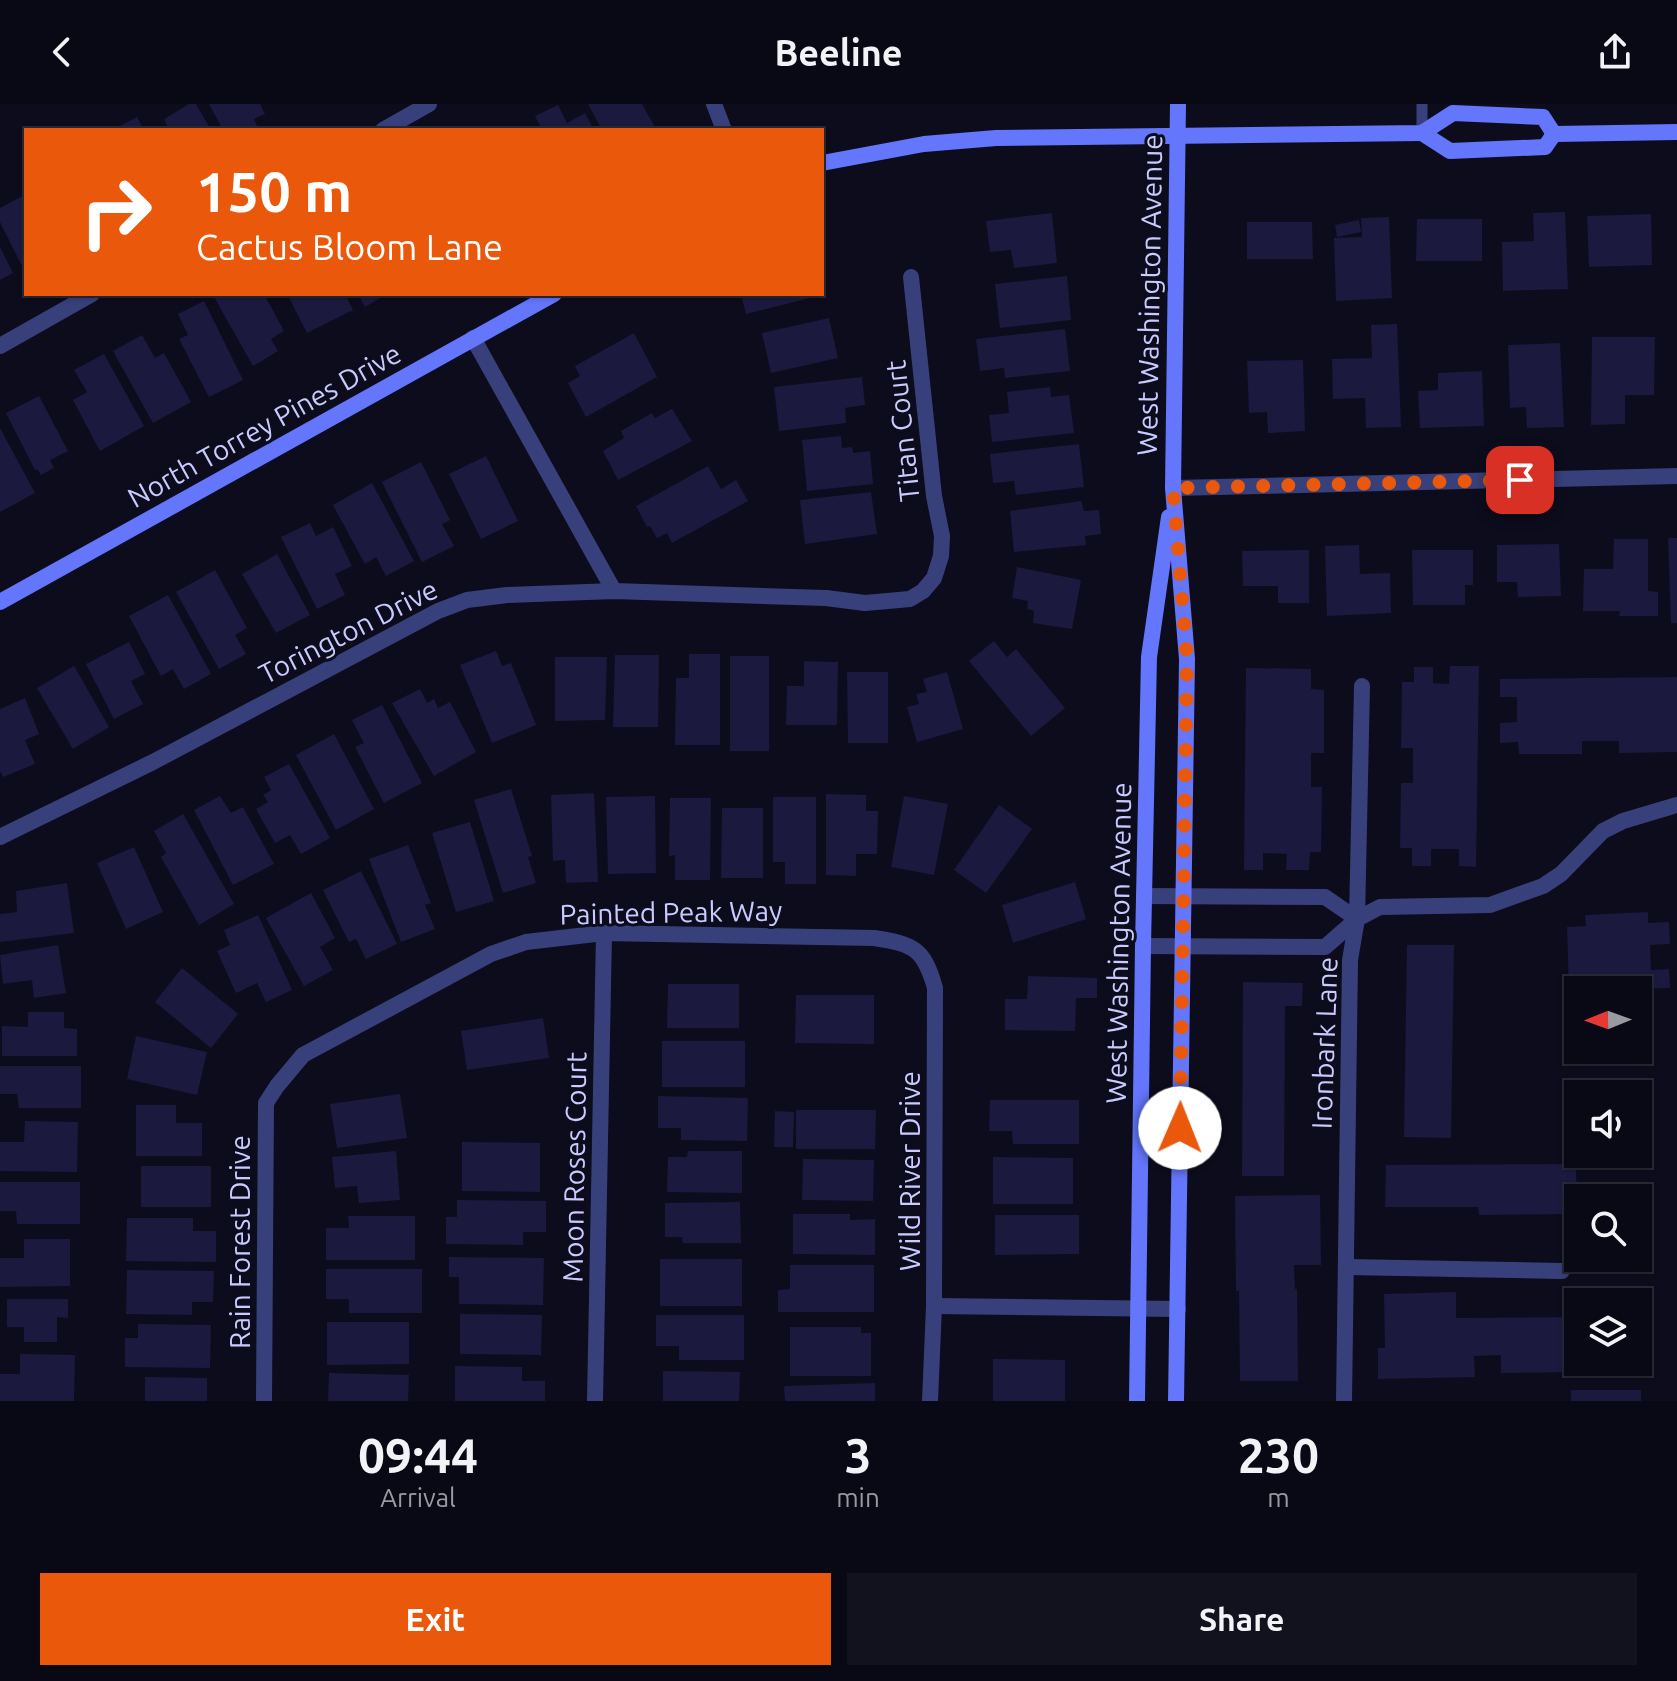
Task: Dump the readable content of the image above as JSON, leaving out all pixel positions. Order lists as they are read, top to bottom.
{
  "streets": {
    "main road": ["West Washington Avenue", "North Torrey Pines Drive"],
    "street": [
      "Titan Court",
      "Torington Drive",
      "Painted Peak Way",
      "Ironbark Lane",
      "Moon Roses Court",
      "Wild River Drive",
      "Rain Forest Drive"
    ]
  },
  "crossings": [
    ["Titan Court", "Torington Drive"],
    ["Painted Peak Way", "Moon Roses Court"],
    ["Painted Peak Way", "Wild River Drive"],
    ["Painted Peak Way", "Rain Forest Drive"]
  ],
  "north": "left",
  "page": {
    "header": "Beeline",
    "turn": ["150 m", "Cactus Bloom Lane"],
    "eta": [
      "09:44",
      "Arrival",
      "3",
      "min",
      "230",
      "m"
    ],
    "buttons": ["Exit", "Share"]
  }
}
